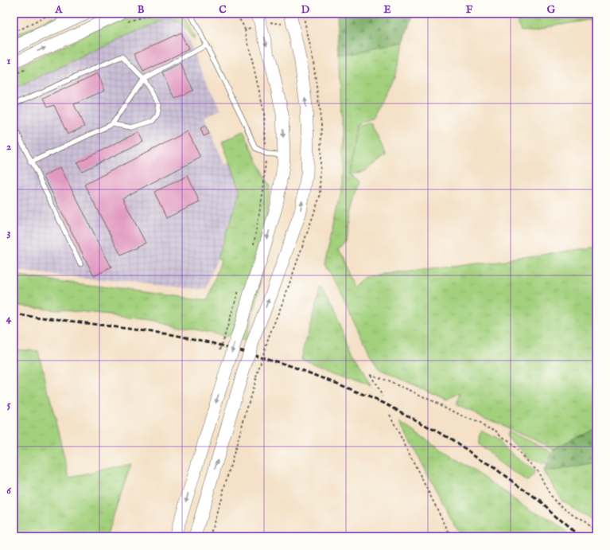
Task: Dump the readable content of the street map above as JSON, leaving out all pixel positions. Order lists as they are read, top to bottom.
{
  "grid": {
    "columns": [
      "A",
      "B",
      "C",
      "D",
      "E",
      "F",
      "G"
    ],
    "rows": [
      "1",
      "2",
      "3",
      "4",
      "5",
      "6"
    ]
  }
}
